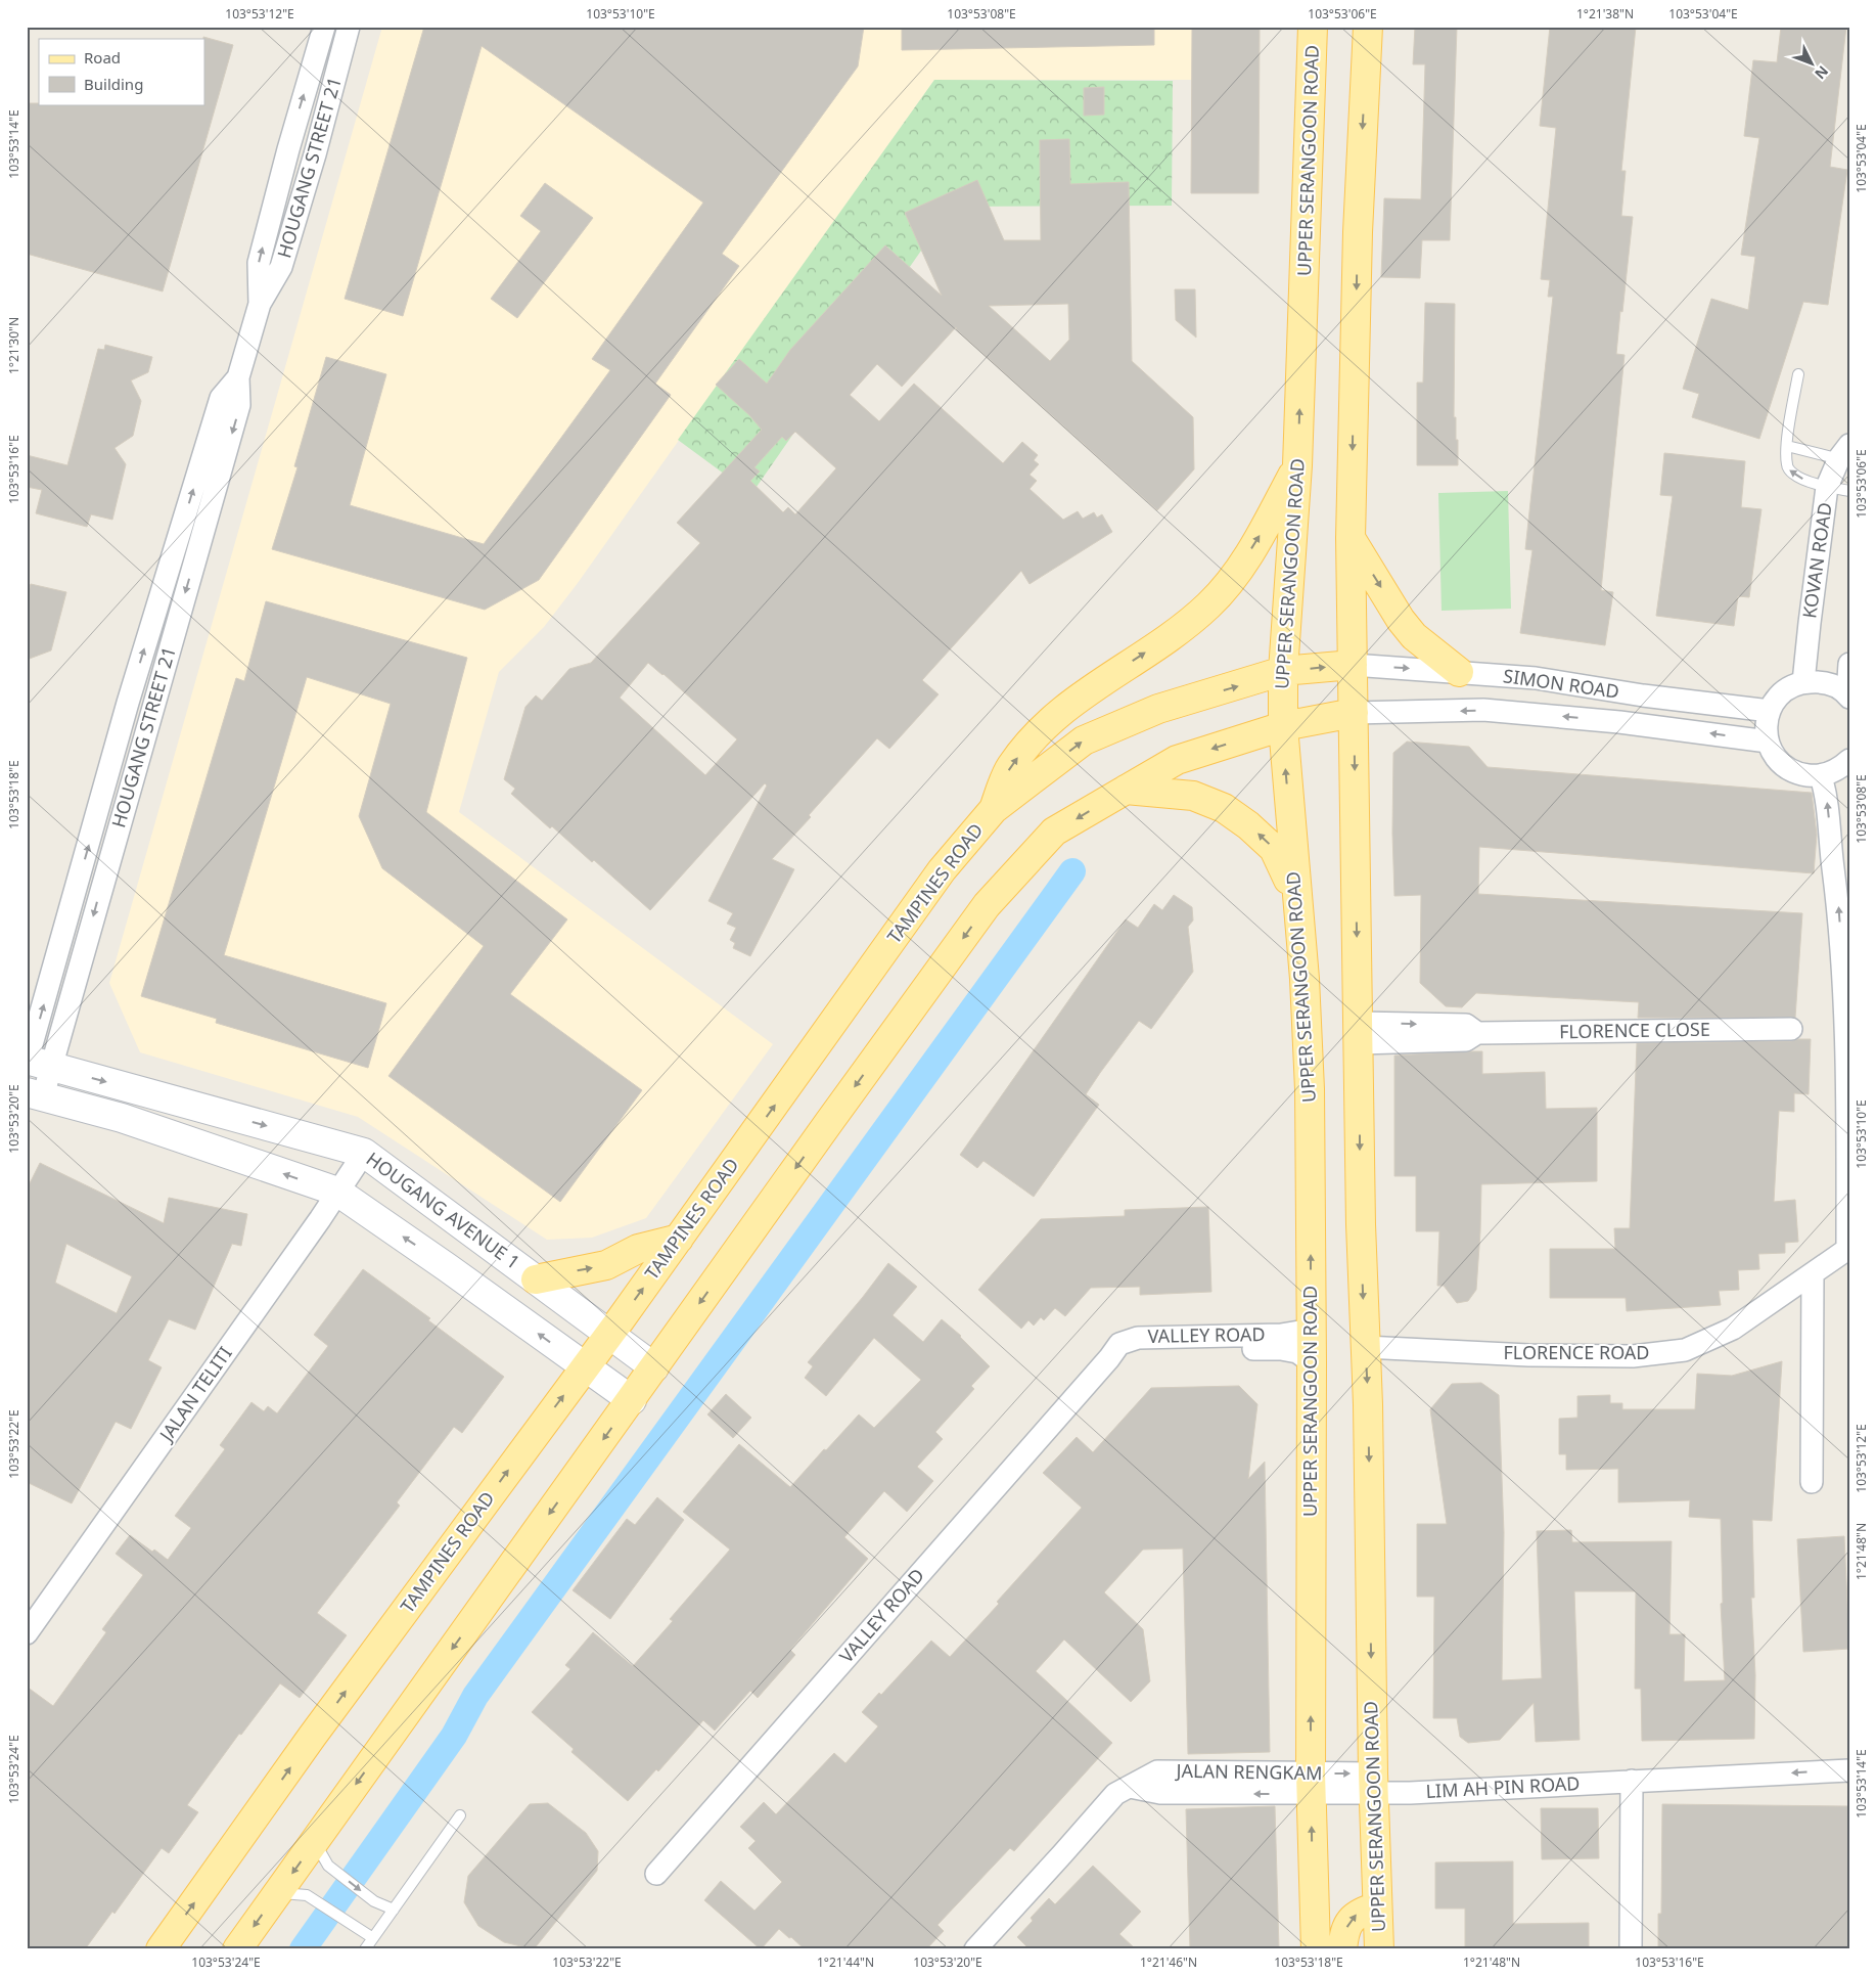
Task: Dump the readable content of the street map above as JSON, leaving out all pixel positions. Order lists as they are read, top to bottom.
{
  "streets": {
    "main road": ["UPPER SERANGOON ROAD", "TAMPINES ROAD", "HOUGANG AVENUE 1"],
    "street": [
      "HOUGANG STREET 21",
      "KOVAN ROAD",
      "SIMON ROAD",
      "FLORENCE CLOSE",
      "VALLEY ROAD",
      "FLORENCE ROAD",
      "JALAN TELITI",
      "JALAN RENGKAM",
      "LIM AH PIN ROAD"
    ]
  },
  "crossings": [
    ["UPPER SERANGOON ROAD", "SIMON ROAD"],
    ["UPPER SERANGOON ROAD", "TAMPINES ROAD"],
    ["UPPER SERANGOON ROAD", "FLORENCE CLOSE"],
    ["UPPER SERANGOON ROAD", "VALLEY ROAD"],
    ["UPPER SERANGOON ROAD", "FLORENCE ROAD"],
    ["UPPER SERANGOON ROAD", "JALAN RENGKAM"],
    ["UPPER SERANGOON ROAD", "LIM AH PIN ROAD"],
    ["HOUGANG STREET 21", "HOUGANG AVENUE 1"],
    ["SIMON ROAD", "TAMPINES ROAD"],
    ["TAMPINES ROAD", "HOUGANG AVENUE 1"],
    ["HOUGANG AVENUE 1", "JALAN TELITI"],
    ["JALAN RENGKAM", "LIM AH PIN ROAD"]
  ],
  "one_way": ["LIM AH PIN ROAD"],
  "legend": ["Road", "Building"],
  "north": "bottom right",
  "coordinates": [
    "103°53'12\"E",
    "103°53'10\"E",
    "103°53'08\"E",
    "103°53'06\"E",
    "1°21'38\"N",
    "103°53'04\"E",
    "103°53'14\"E",
    "1°21'30\"N",
    "103°53'16\"E",
    "103°53'18\"E",
    "103°53'20\"E",
    "103°53'22\"E",
    "1°21'48\"N",
    "103°53'24\"E",
    "1°21'44\"N",
    "1°21'46\"N"
  ]
}
